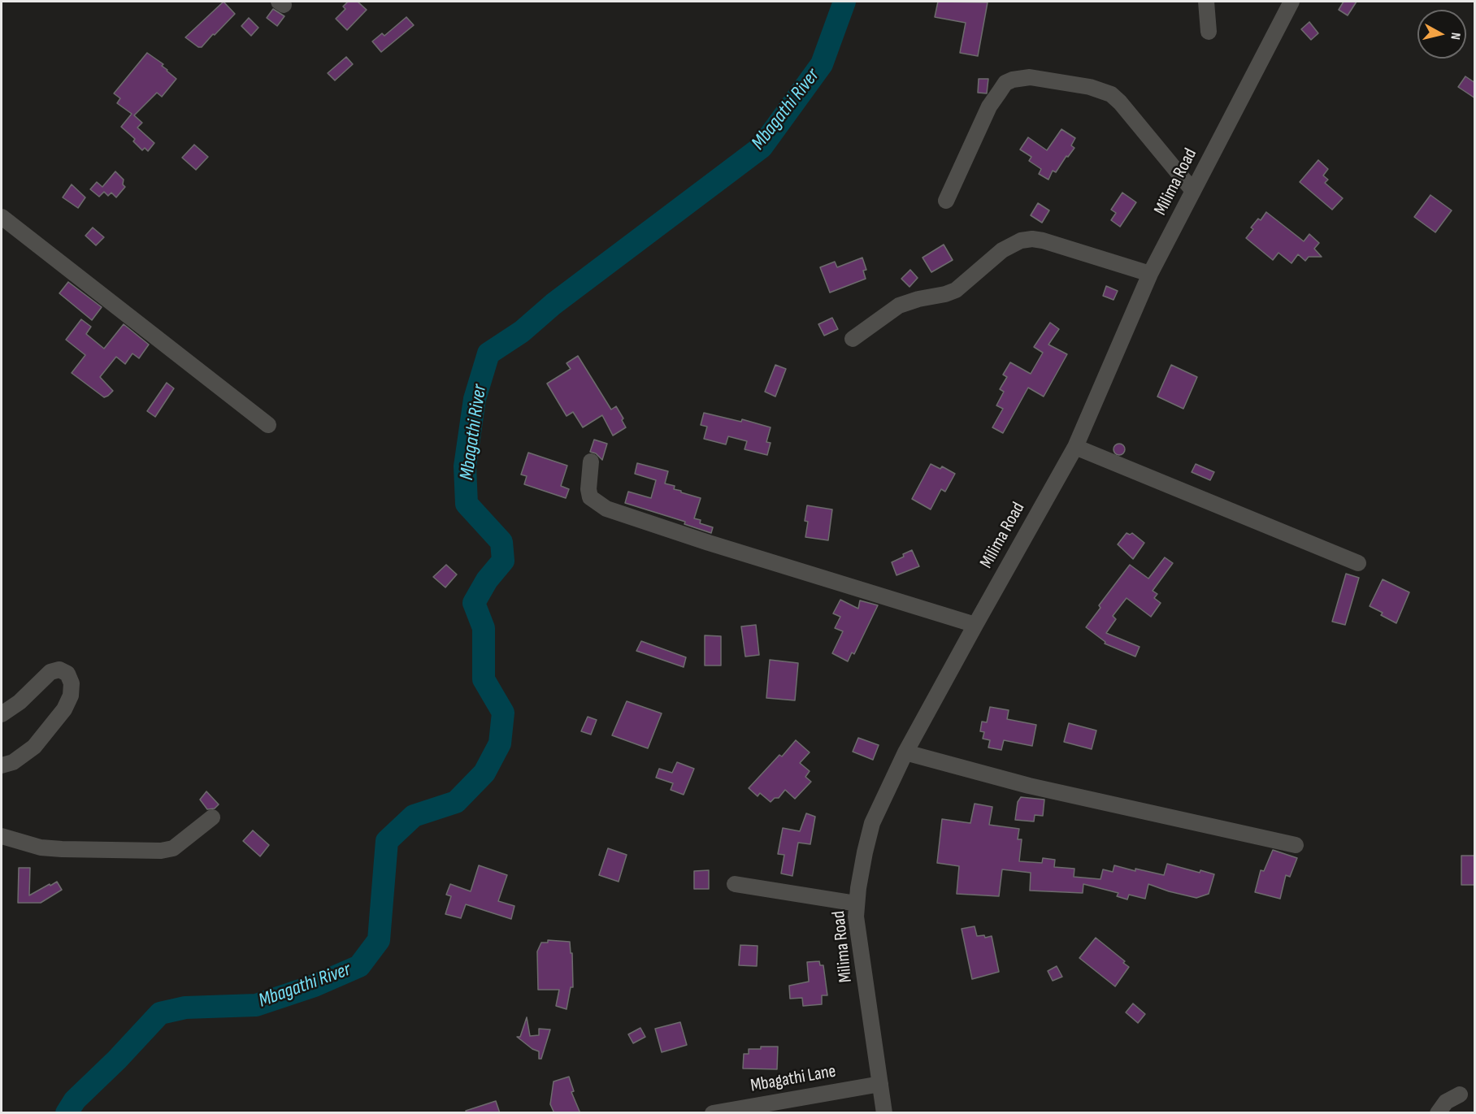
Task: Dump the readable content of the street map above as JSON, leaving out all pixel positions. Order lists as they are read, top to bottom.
{
  "streets": {
    "street": ["Milima Road", "Mbagathi Lane"]
  },
  "crossings": [
    ["Milima Road", "Mbagathi Lane"]
  ],
  "water": ["Mbagathi River"],
  "north": "right"
}
